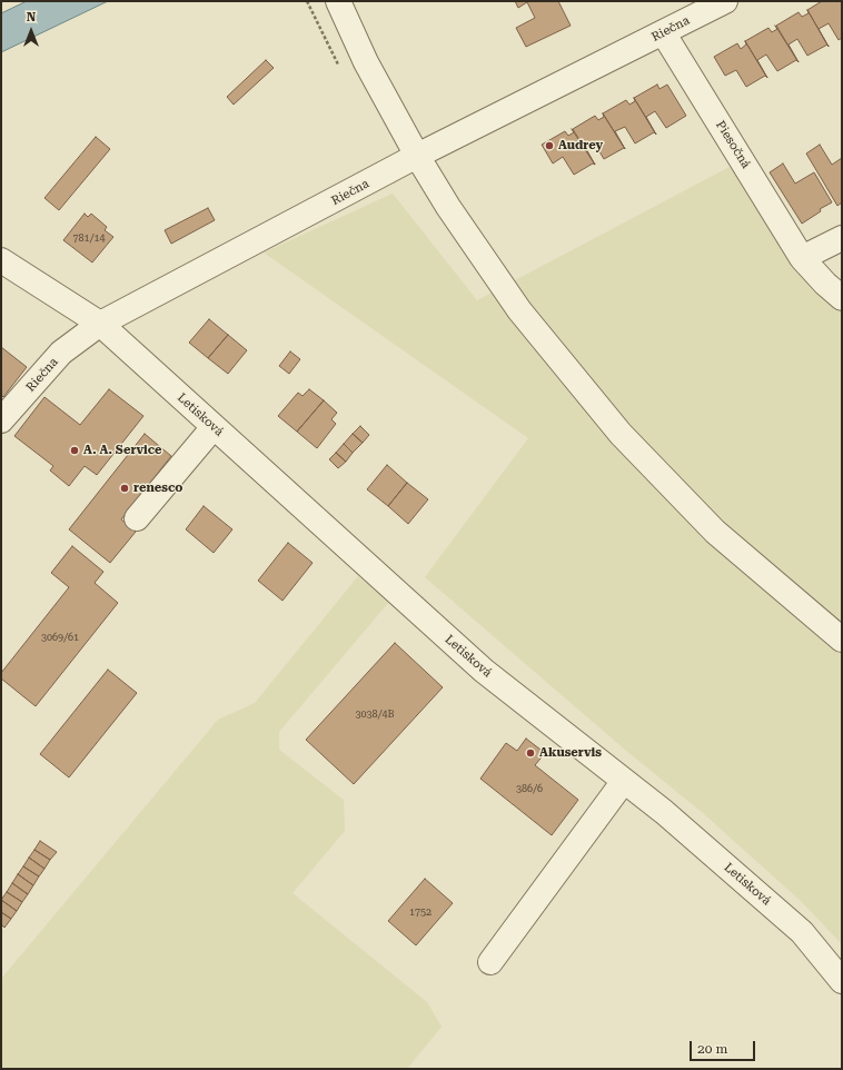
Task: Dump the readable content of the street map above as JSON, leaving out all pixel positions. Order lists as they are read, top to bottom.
{
  "streets": {
    "street": ["Riečna", "Piesočná", "Letisková"]
  },
  "crossings": [
    ["Riečna", "Piesočná"],
    ["Riečna", "Letisková"]
  ],
  "places": [
    "Audrey",
    "A. A. Service",
    "renesco",
    "Akuservis"
  ],
  "house_numbers": [
    "781/14",
    "3069/61",
    "3038/4B",
    "386/6",
    "1752"
  ],
  "scale_bar": "20 m",
  "north": "top"
}
